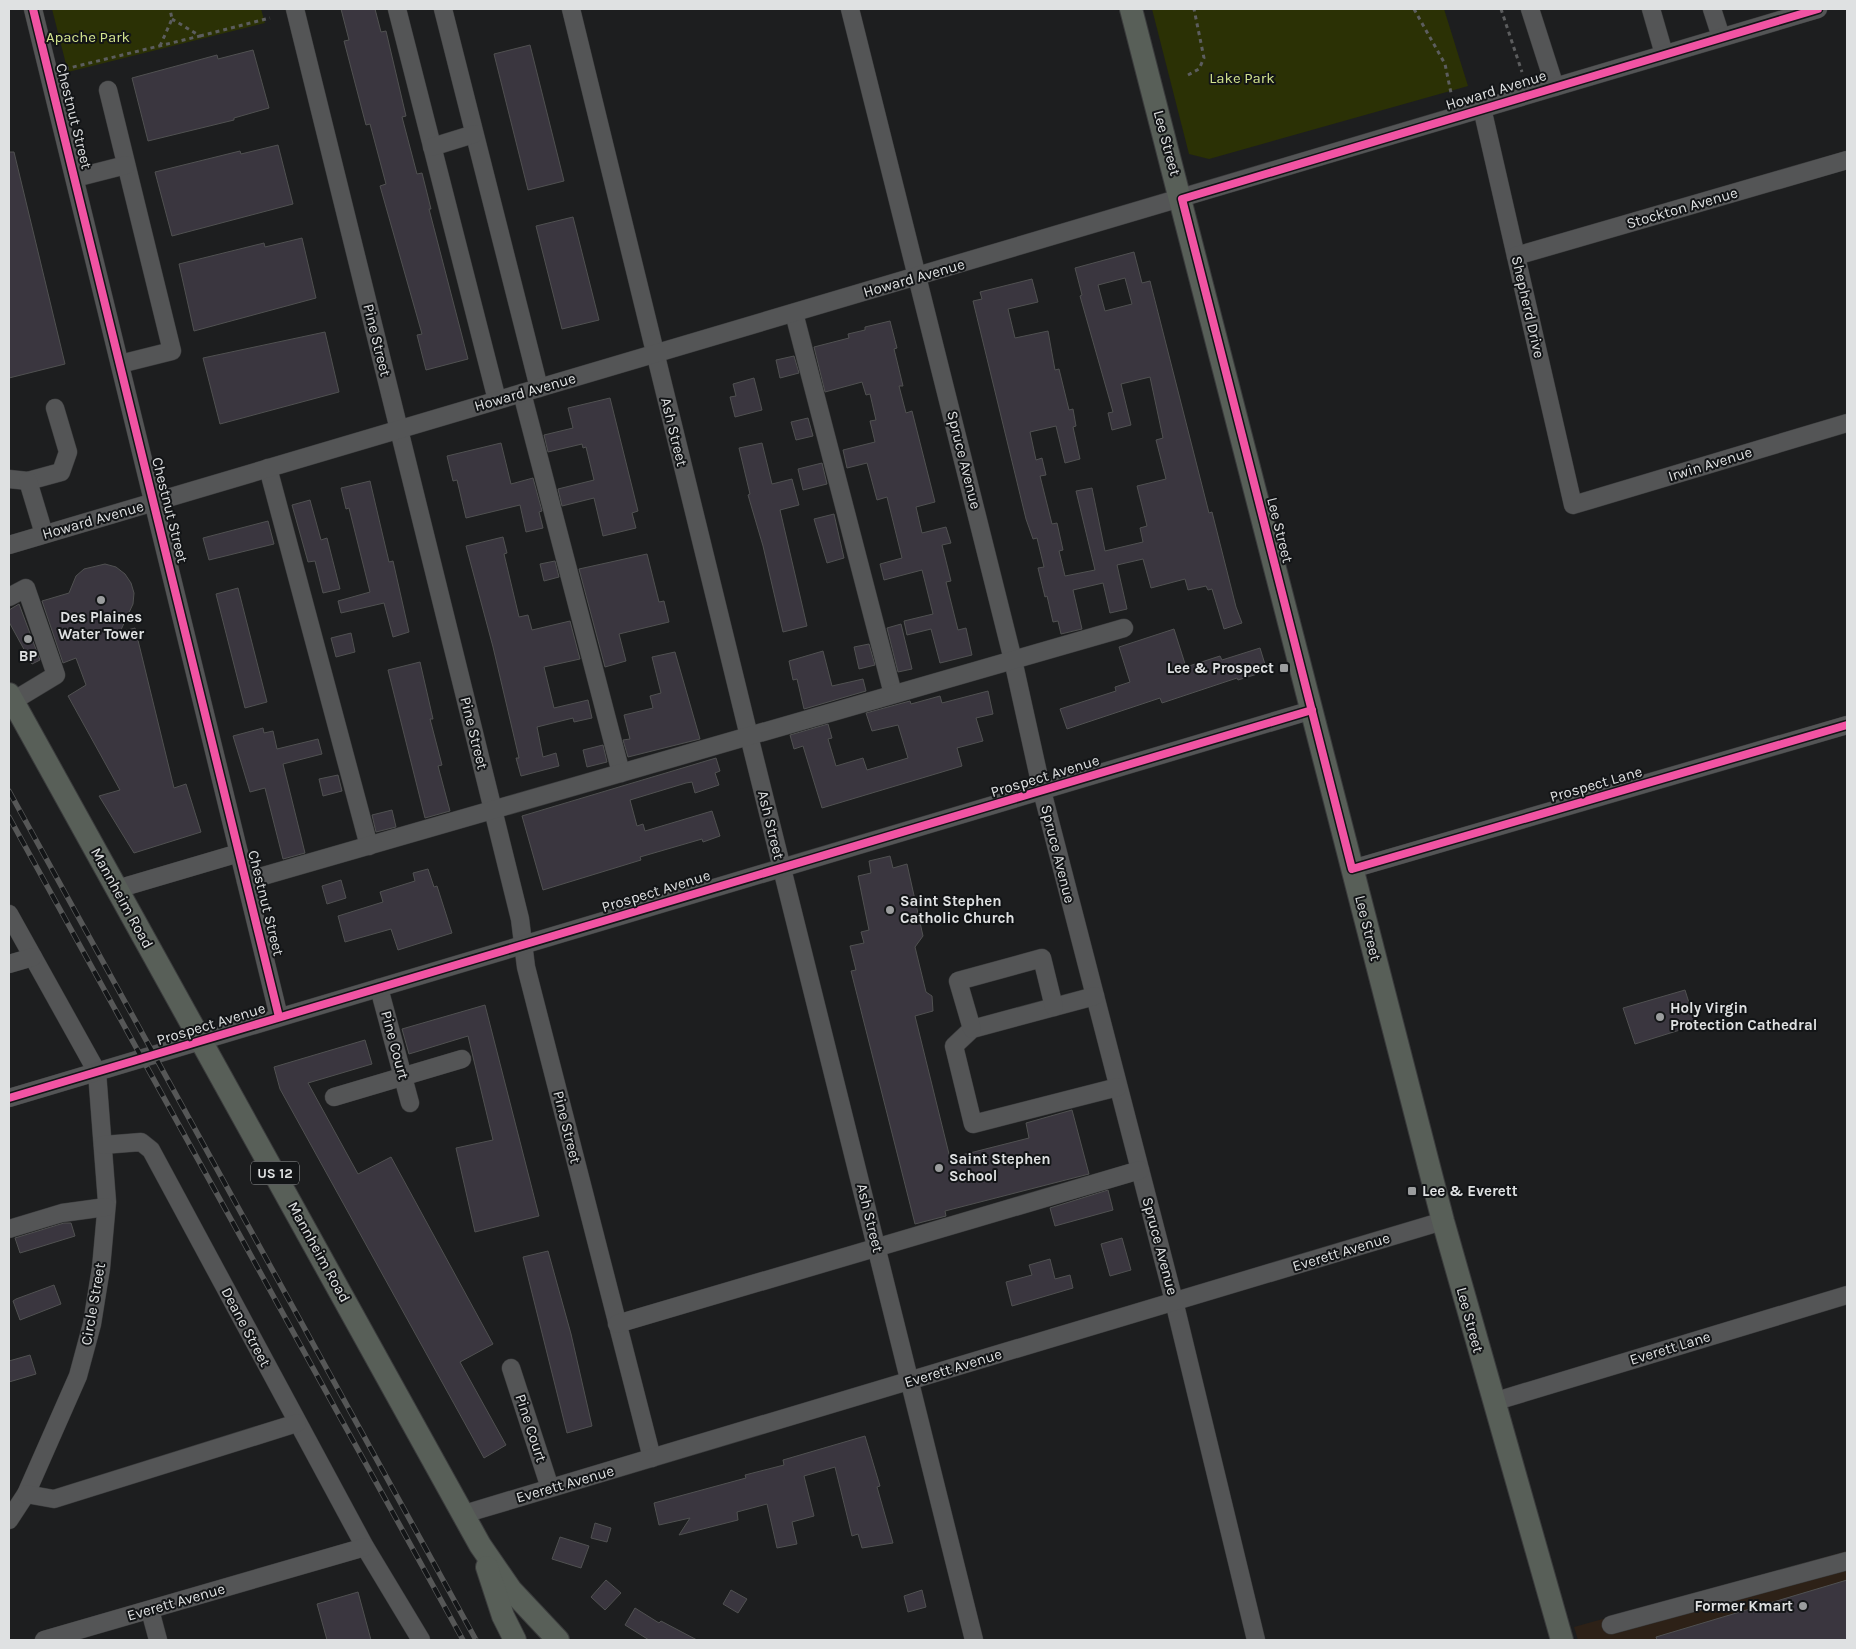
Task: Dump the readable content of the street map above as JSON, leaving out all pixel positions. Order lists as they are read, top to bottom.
{
  "streets": {
    "main road": ["Lee Street", "Mannheim Road", "US 12"],
    "street": [
      "Howard Avenue",
      "Chestnut Street",
      "Stockton Avenue",
      "Shepherd Drive",
      "Pine Street",
      "Ash Street",
      "Spruce Avenue",
      "Irwin Avenue",
      "Prospect Avenue",
      "Prospect Lane",
      "Pine Court",
      "Everett Avenue",
      "Circle Street",
      "Deane Street",
      "Everett Lane"
    ]
  },
  "crossings": [
    ["Howard Avenue", "Chestnut Street"],
    ["Howard Avenue", "Lee Street"],
    ["Howard Avenue", "Shepherd Drive"],
    ["Howard Avenue", "Pine Street"],
    ["Howard Avenue", "Ash Street"],
    ["Howard Avenue", "Spruce Avenue"],
    ["Chestnut Street", "Prospect Avenue"],
    ["Lee Street", "Prospect Avenue"],
    ["Lee Street", "Prospect Lane"],
    ["Lee Street", "Everett Avenue"],
    ["Lee Street", "Everett Lane"],
    ["Stockton Avenue", "Shepherd Drive"],
    ["Shepherd Drive", "Irwin Avenue"],
    ["Pine Street", "Prospect Avenue"],
    ["Pine Street", "Everett Avenue"],
    ["Ash Street", "Prospect Avenue"],
    ["Ash Street", "Everett Avenue"],
    ["Spruce Avenue", "Prospect Avenue"],
    ["Spruce Avenue", "Everett Avenue"],
    ["Prospect Avenue", "Mannheim Road"],
    ["Prospect Avenue", "Pine Court"],
    ["Prospect Avenue", "Circle Street"],
    ["Mannheim Road", "Everett Avenue"],
    ["Pine Court", "Everett Avenue"],
    ["Everett Avenue", "Deane Street"],
    ["Circle Street", "Deane Street"]
  ],
  "parks": ["Apache Park", "Lake Park"],
  "places": {
    "other": [
      "Des Plaines Water Tower",
      "BP",
      "Saint Stephen Catholic Church",
      "Holy Virgin Protection Cathedral",
      "Saint Stephen School",
      "Former Kmart"
    ],
    "transit": ["Lee & Prospect", "Lee & Everett"]
  }
}
